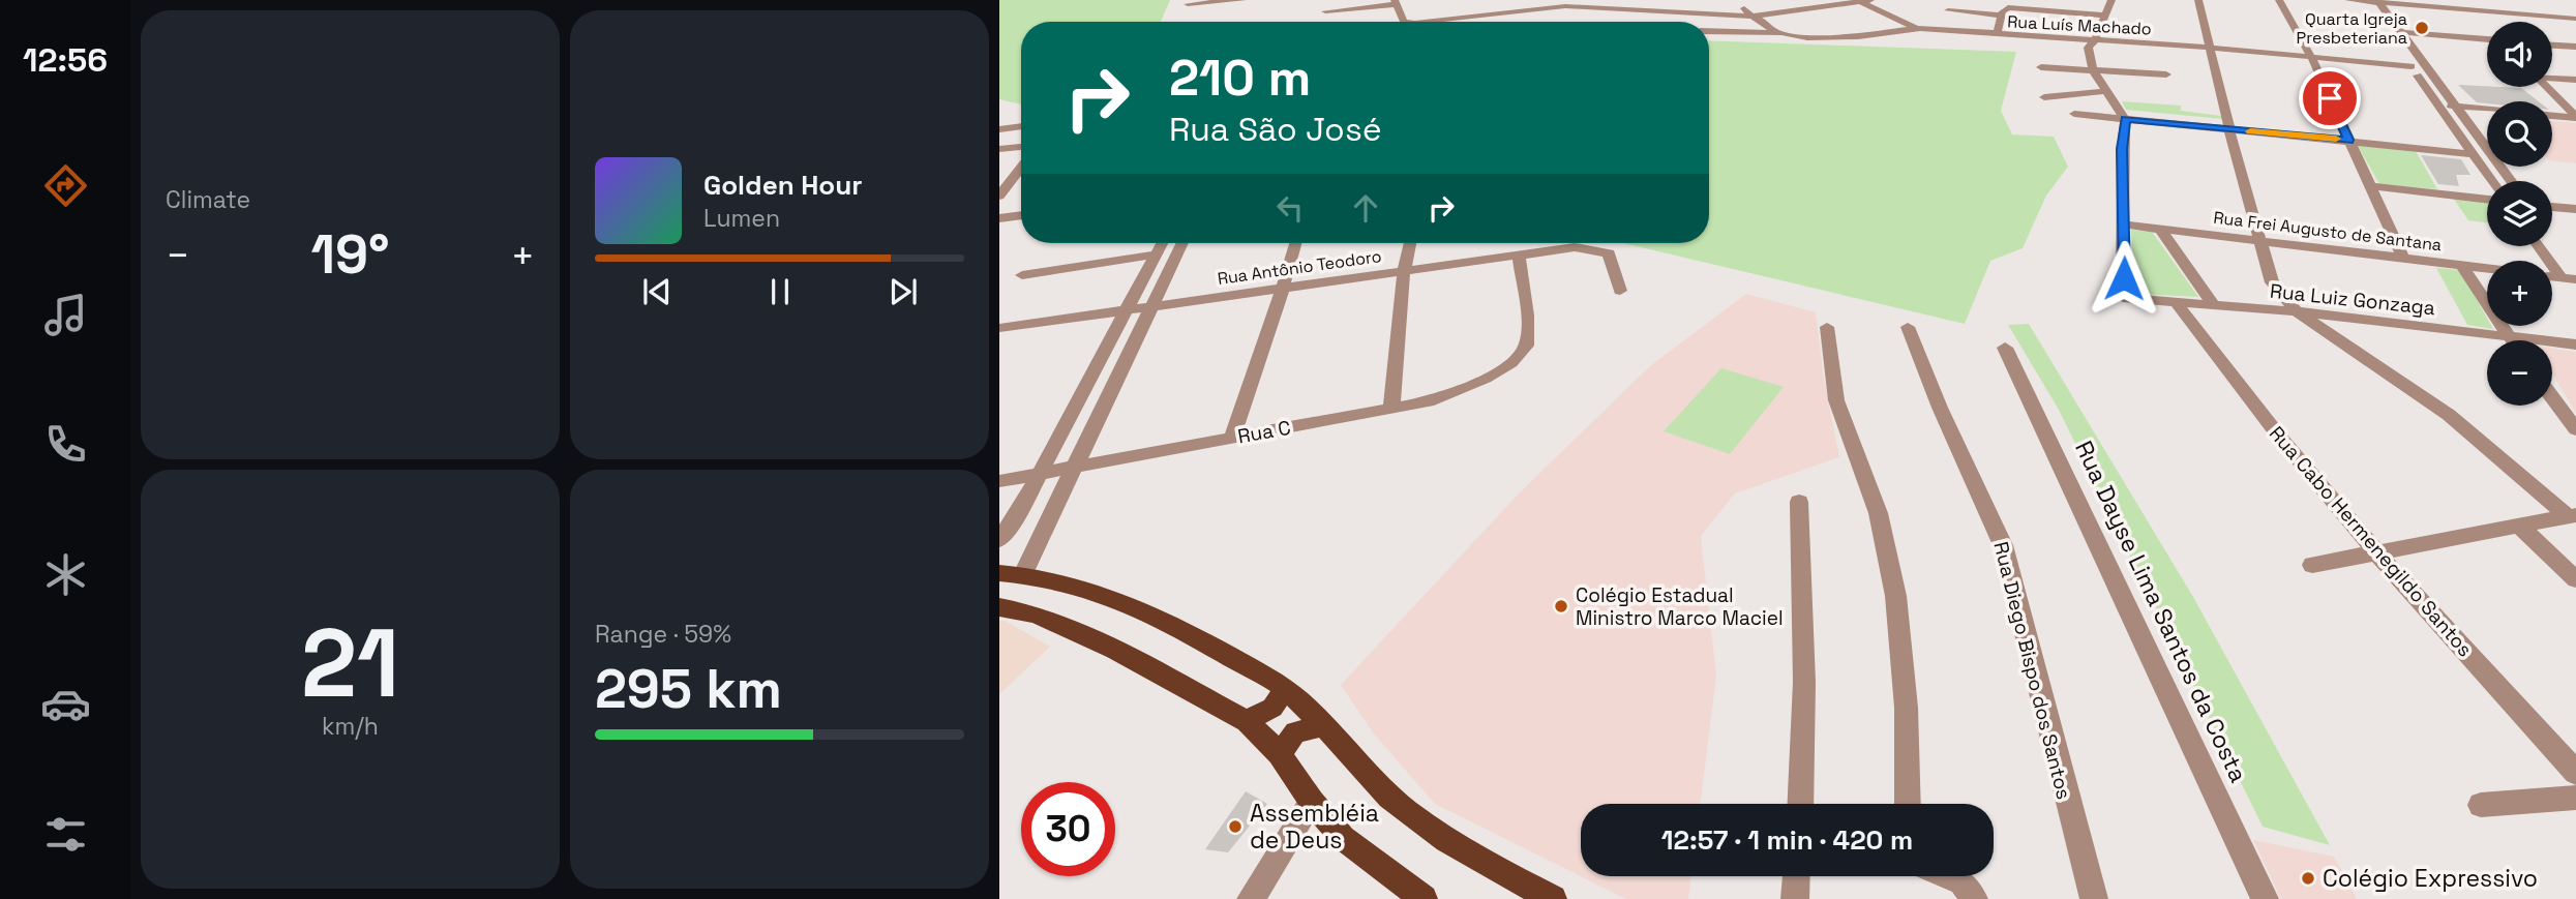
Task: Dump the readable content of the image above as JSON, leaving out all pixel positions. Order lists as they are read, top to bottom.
{
  "streets": {
    "street": [
      "Rua Luís Machado",
      "Rua Frei Augusto de Santana",
      "Rua Antônio Teodoro",
      "Rua Luiz Gonzaga",
      "Rua C",
      "Rua Cabo Hermenegildo Santos",
      "Rua Dayse Lima Santos da Costa",
      "Rua Diego Bispo dos Santos"
    ]
  },
  "crossings": [
    ["Rua Frei Augusto de Santana", "Rua Luiz Gonzaga"],
    ["Rua Antônio Teodoro", "Rua C"],
    ["Rua Luiz Gonzaga", "Rua Cabo Hermenegildo Santos"]
  ],
  "places": [
    "Quarta Igreja Presbeteriana",
    "Colégio Estadual Ministro Marco Maciel",
    "Assembléia de Deus",
    "Colégio Expressivo"
  ],
  "page": {
    "tabs": "12:56",
    "tile": [
      "Climate",
      ["21", "km/h"],
      ["Range · 59%", "295 km"]
    ],
    "map_buttons": ["+", "−"],
    "turn": ["210 m", "Rua São José"],
    "song": ["Golden Hour", "Lumen"],
    "heat": ["−", "19°", "+"],
    "limit": "30",
    "trip": "12:57 · 1 min · 420 m"
  }
}
